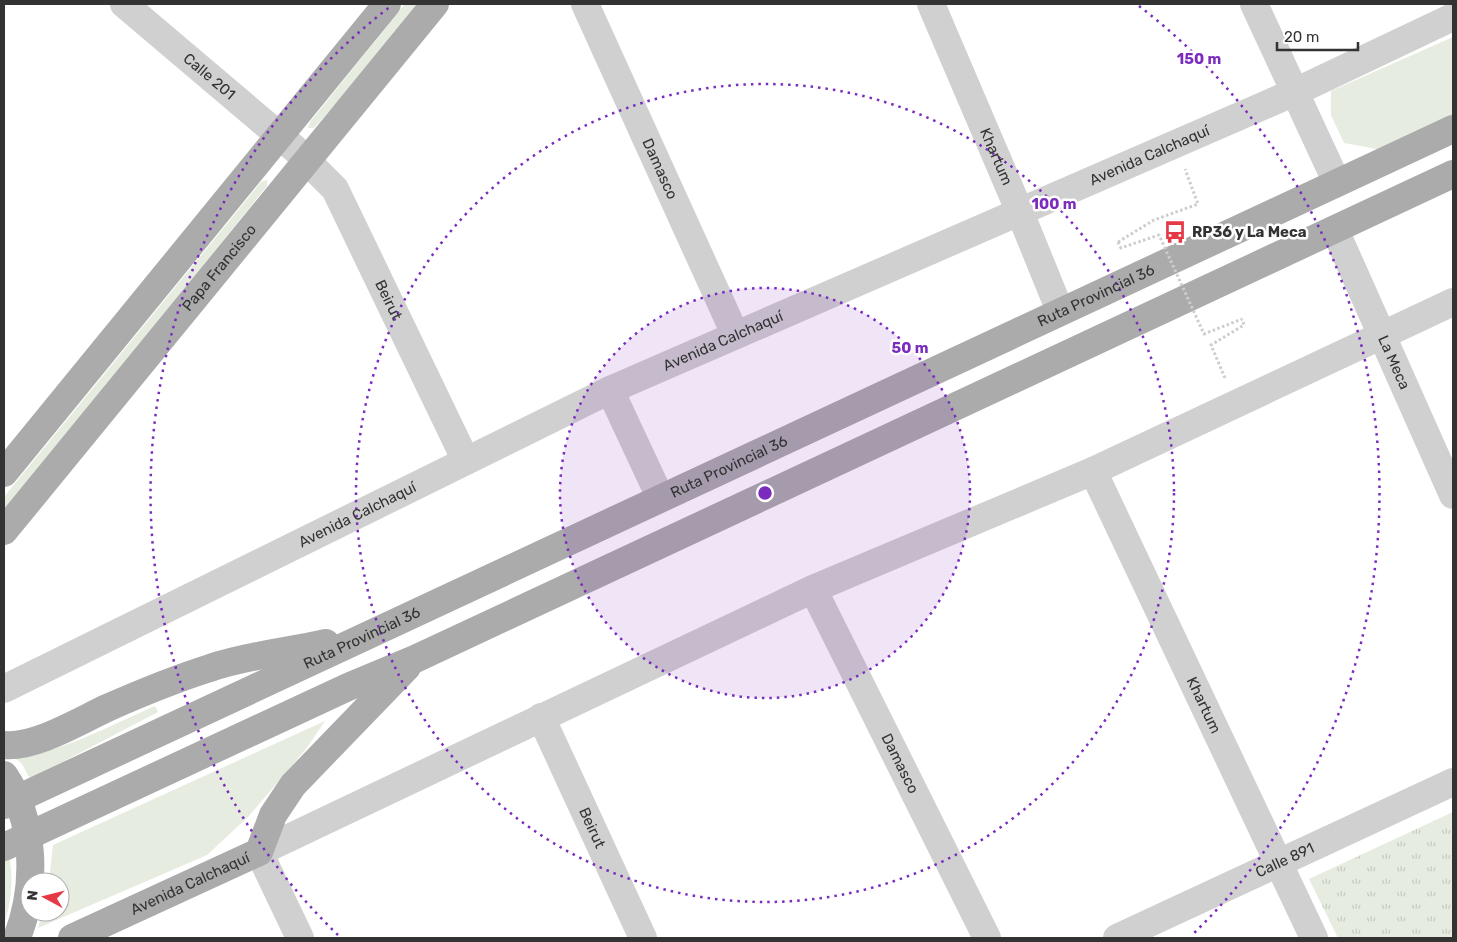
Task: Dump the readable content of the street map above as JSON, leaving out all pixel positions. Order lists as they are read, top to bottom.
{
  "streets": {
    "main road": ["Avenida Calchaquí", "Papa Francisco", "Ruta Provincial 36"],
    "street": [
      "Calle 201",
      "Khartum",
      "Damasco",
      "Beirut",
      "La Meca",
      "Calle 891"
    ]
  },
  "crossings": [
    ["Calle 201", "Papa Francisco"],
    ["Calle 201", "Beirut"],
    ["Avenida Calchaquí", "Khartum"],
    ["Avenida Calchaquí", "Damasco"],
    ["Avenida Calchaquí", "Beirut"],
    ["Avenida Calchaquí", "La Meca"],
    ["Khartum", "Ruta Provincial 36"],
    ["Khartum", "Calle 891"],
    ["Papa Francisco", "Beirut"]
  ],
  "places": {
    "bus stop": ["RP36 y La Meca"]
  },
  "scale_bar": "20 m",
  "north": "left",
  "rings": ["150 m", "100 m", "50 m"]
}
